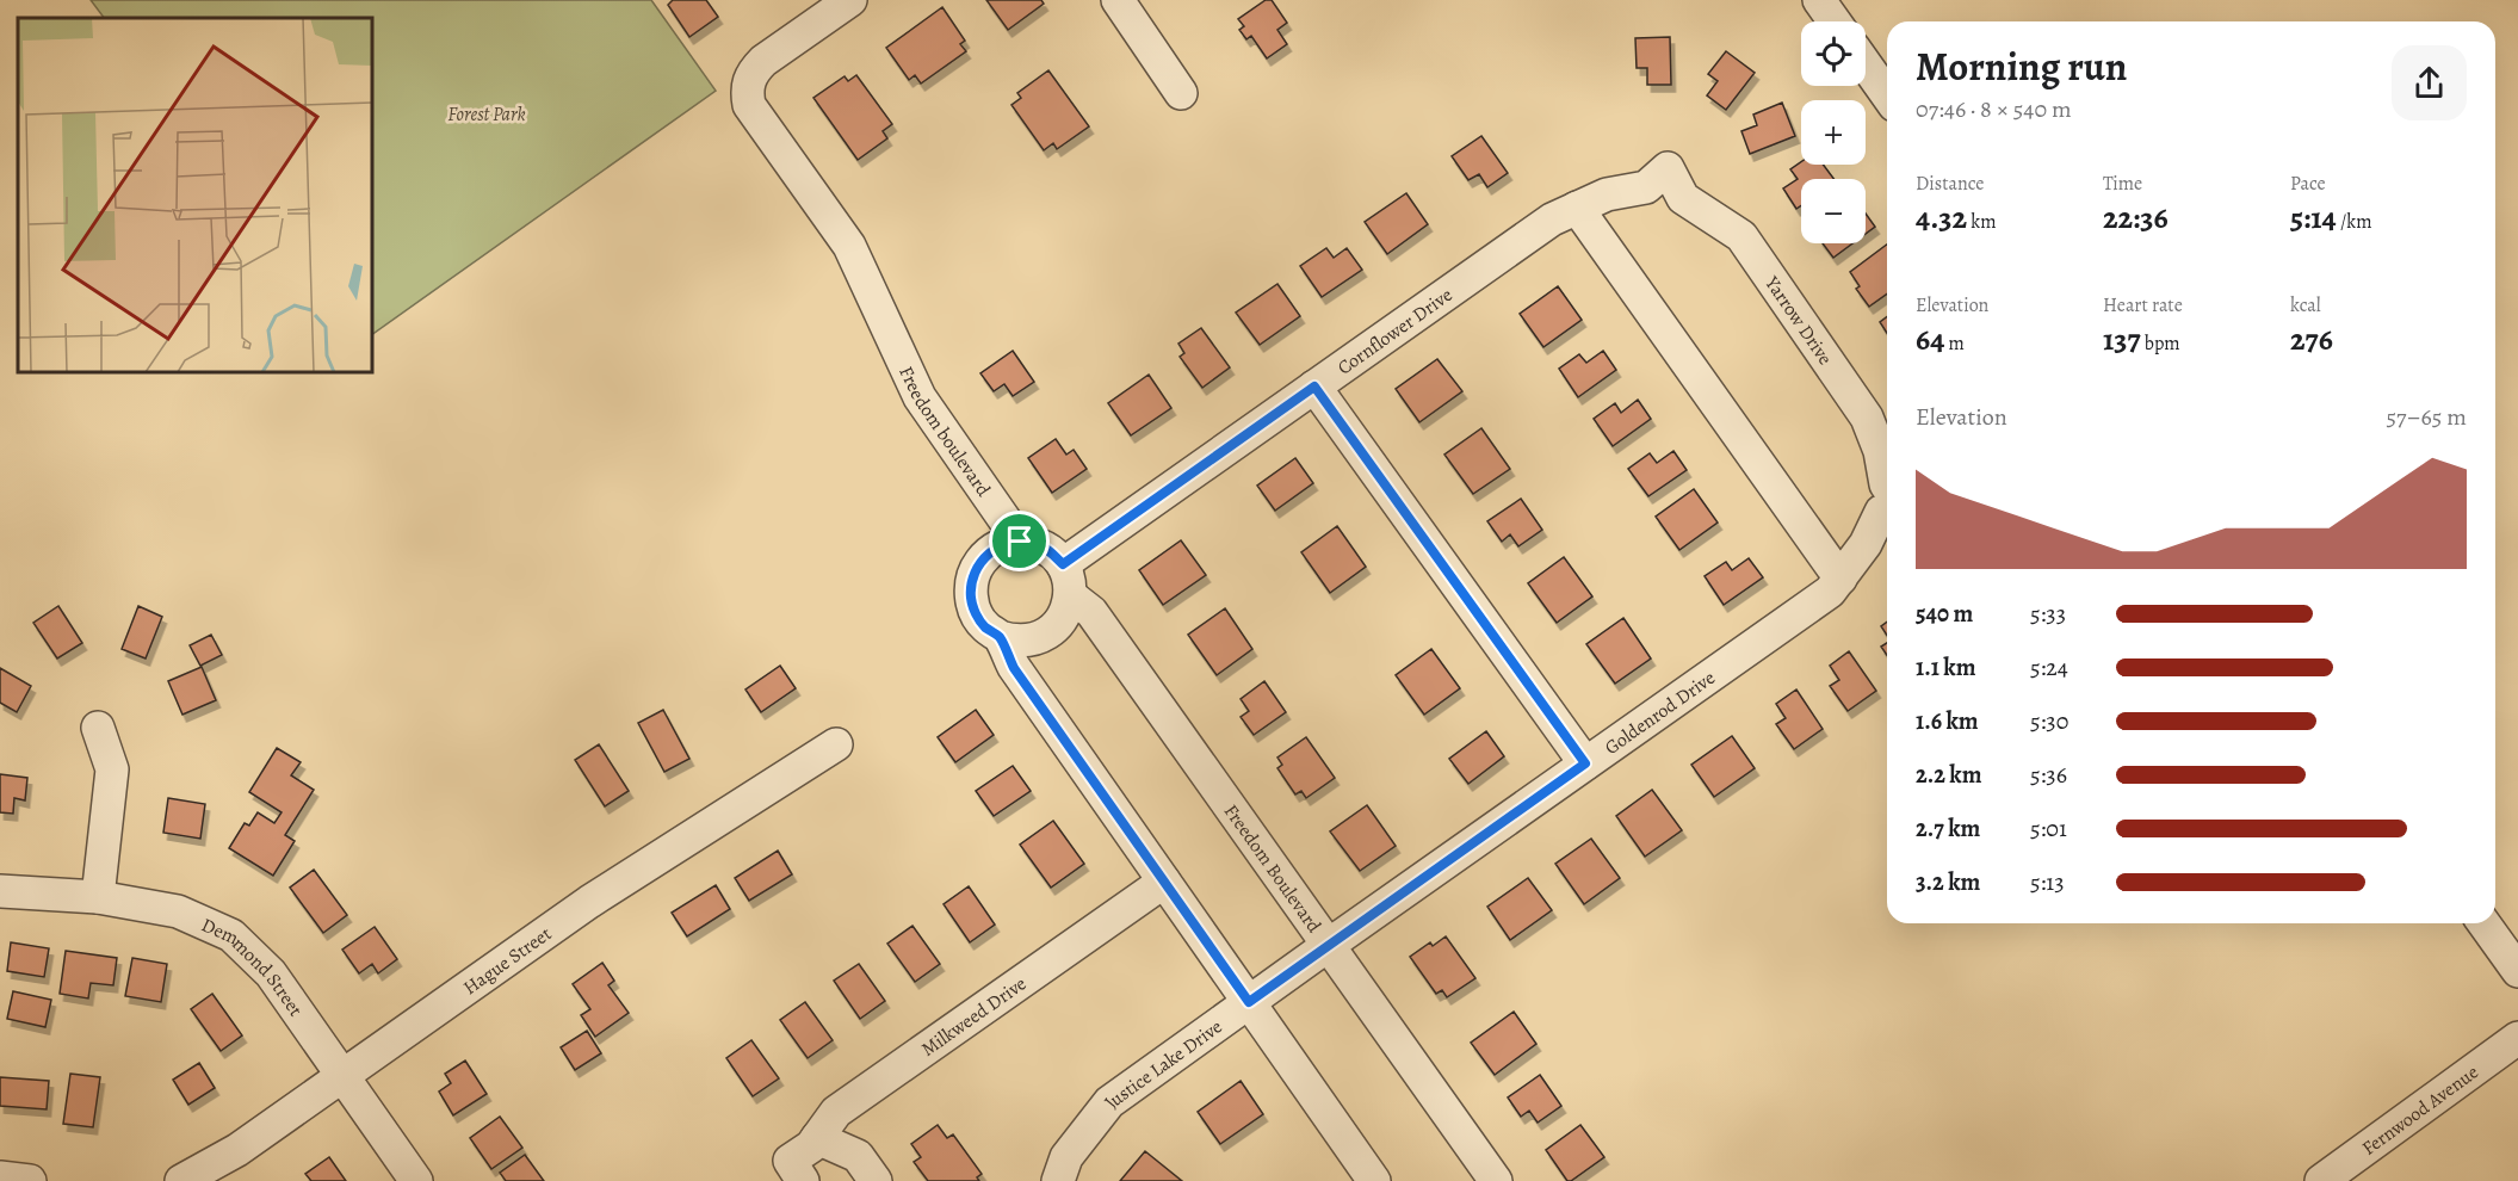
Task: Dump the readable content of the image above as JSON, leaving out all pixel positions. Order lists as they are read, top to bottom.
{
  "streets": {
    "street": [
      "Yarrow Drive",
      "Cornflower Drive",
      "Freedom boulevard",
      "Goldenrod Drive",
      "Freedom Boulevard",
      "Hague Street",
      "Demmond Street",
      "Milkweed Drive",
      "Justice Lake Drive",
      "Fernwood Avenue"
    ]
  },
  "crossings": [
    ["Yarrow Drive", "Cornflower Drive"],
    ["Cornflower Drive", "Freedom boulevard"],
    ["Cornflower Drive", "Freedom Boulevard"],
    ["Freedom boulevard", "Freedom Boulevard"],
    ["Goldenrod Drive", "Freedom Boulevard"],
    ["Goldenrod Drive", "Justice Lake Drive"],
    ["Freedom Boulevard", "Justice Lake Drive"],
    ["Hague Street", "Demmond Street"]
  ],
  "parks": ["Forest Park"],
  "page": {
    "map_buttons": ["+", "−"],
    "heading": ["Morning run", "07:46 · 8 × 540 m"],
    "stats": [
      ["Distance", "4.32 km"],
      ["Time", "22:36"],
      ["Pace", "5:14 /km"],
      ["Elevation", "64 m"],
      ["Heart rate", "137 bpm"],
      ["kcal", "276"]
    ],
    "chart": ["Elevation", "57–65 m"],
    "list": [
      {
        "name": "540 m",
        "note": "5:33"
      },
      {
        "name": "1.1 km",
        "note": "5:24"
      },
      {
        "name": "1.6 km",
        "note": "5:30"
      },
      {
        "name": "2.2 km",
        "note": "5:36"
      },
      {
        "name": "2.7 km",
        "note": "5:01"
      },
      {
        "name": "3.2 km",
        "note": "5:13"
      }
    ]
  }
}
